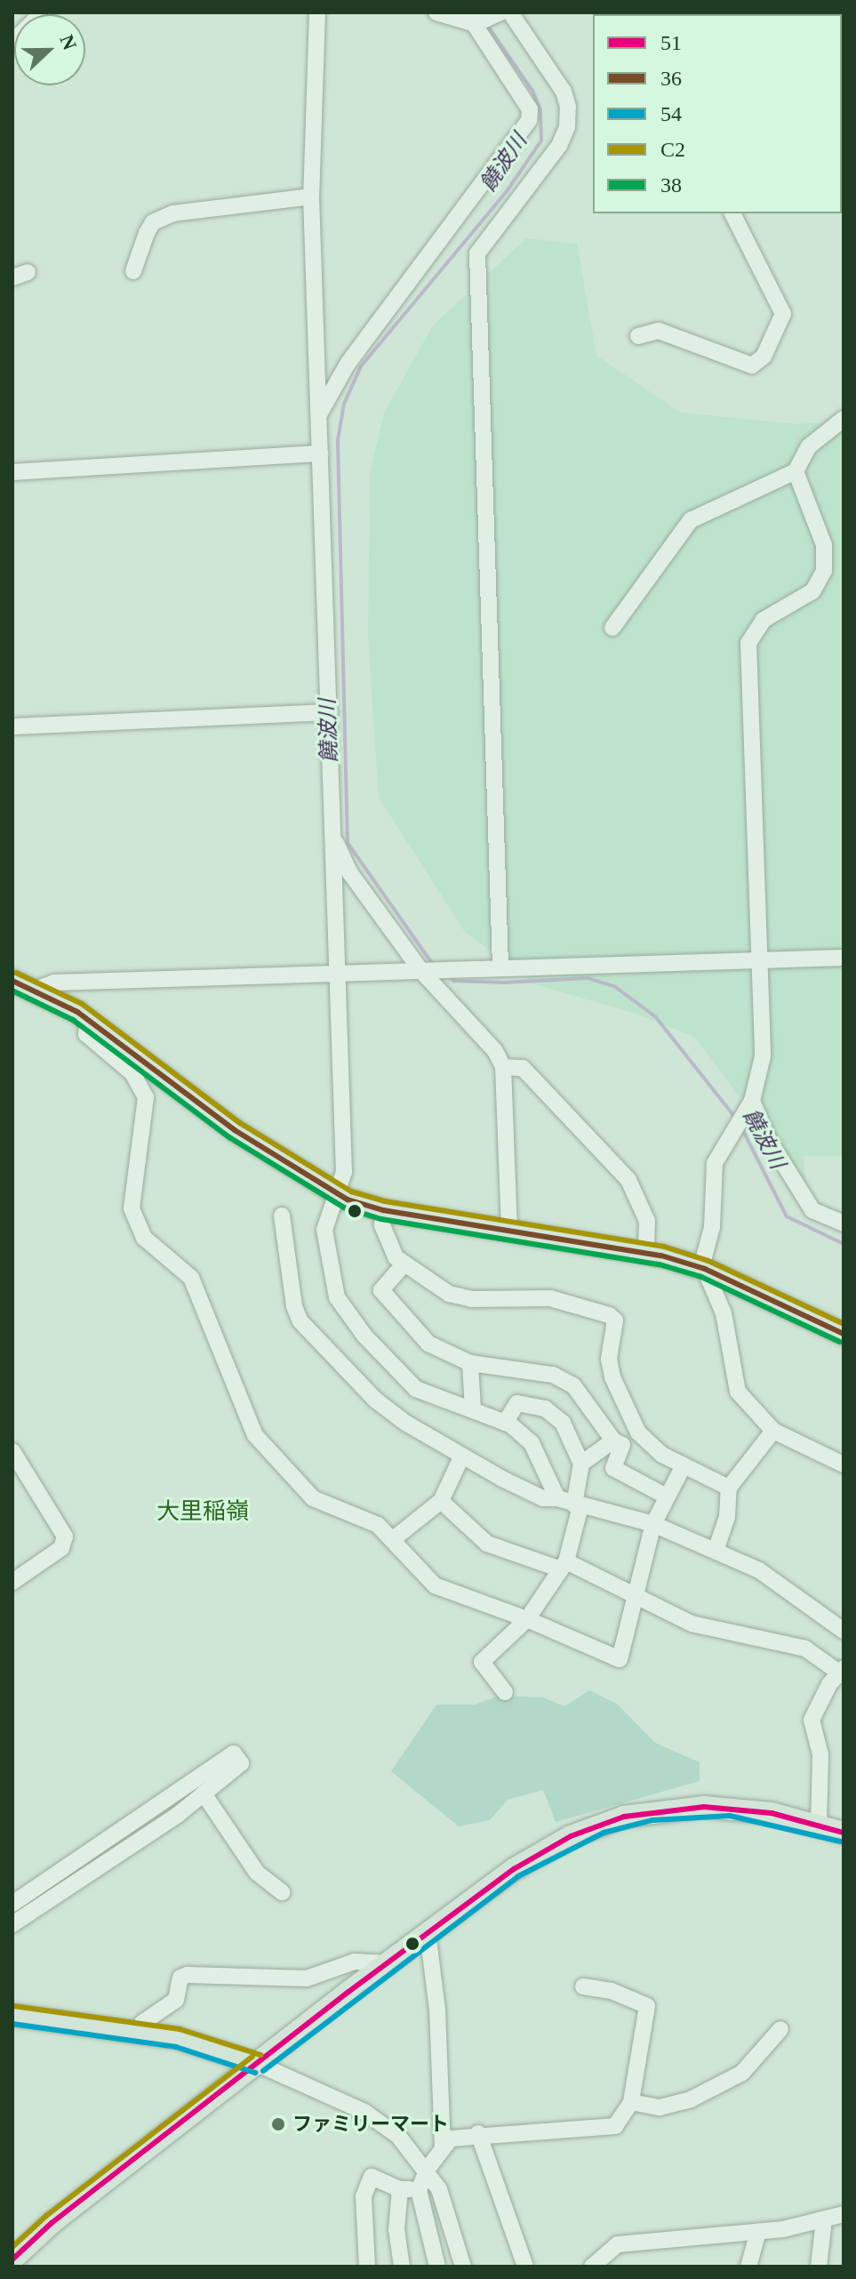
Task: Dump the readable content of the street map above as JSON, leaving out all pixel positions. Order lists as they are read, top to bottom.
{
  "districts": ["大里稲嶺"],
  "water": ["饒波川"],
  "places": ["ファミリーマート"],
  "lines": [
    "transit line C2",
    "transit line 36",
    "transit line 38",
    "transit line 51",
    "transit line 54"
  ],
  "legend": [
    "51",
    "36",
    "54",
    "C2",
    "38"
  ],
  "north": "right"
}
